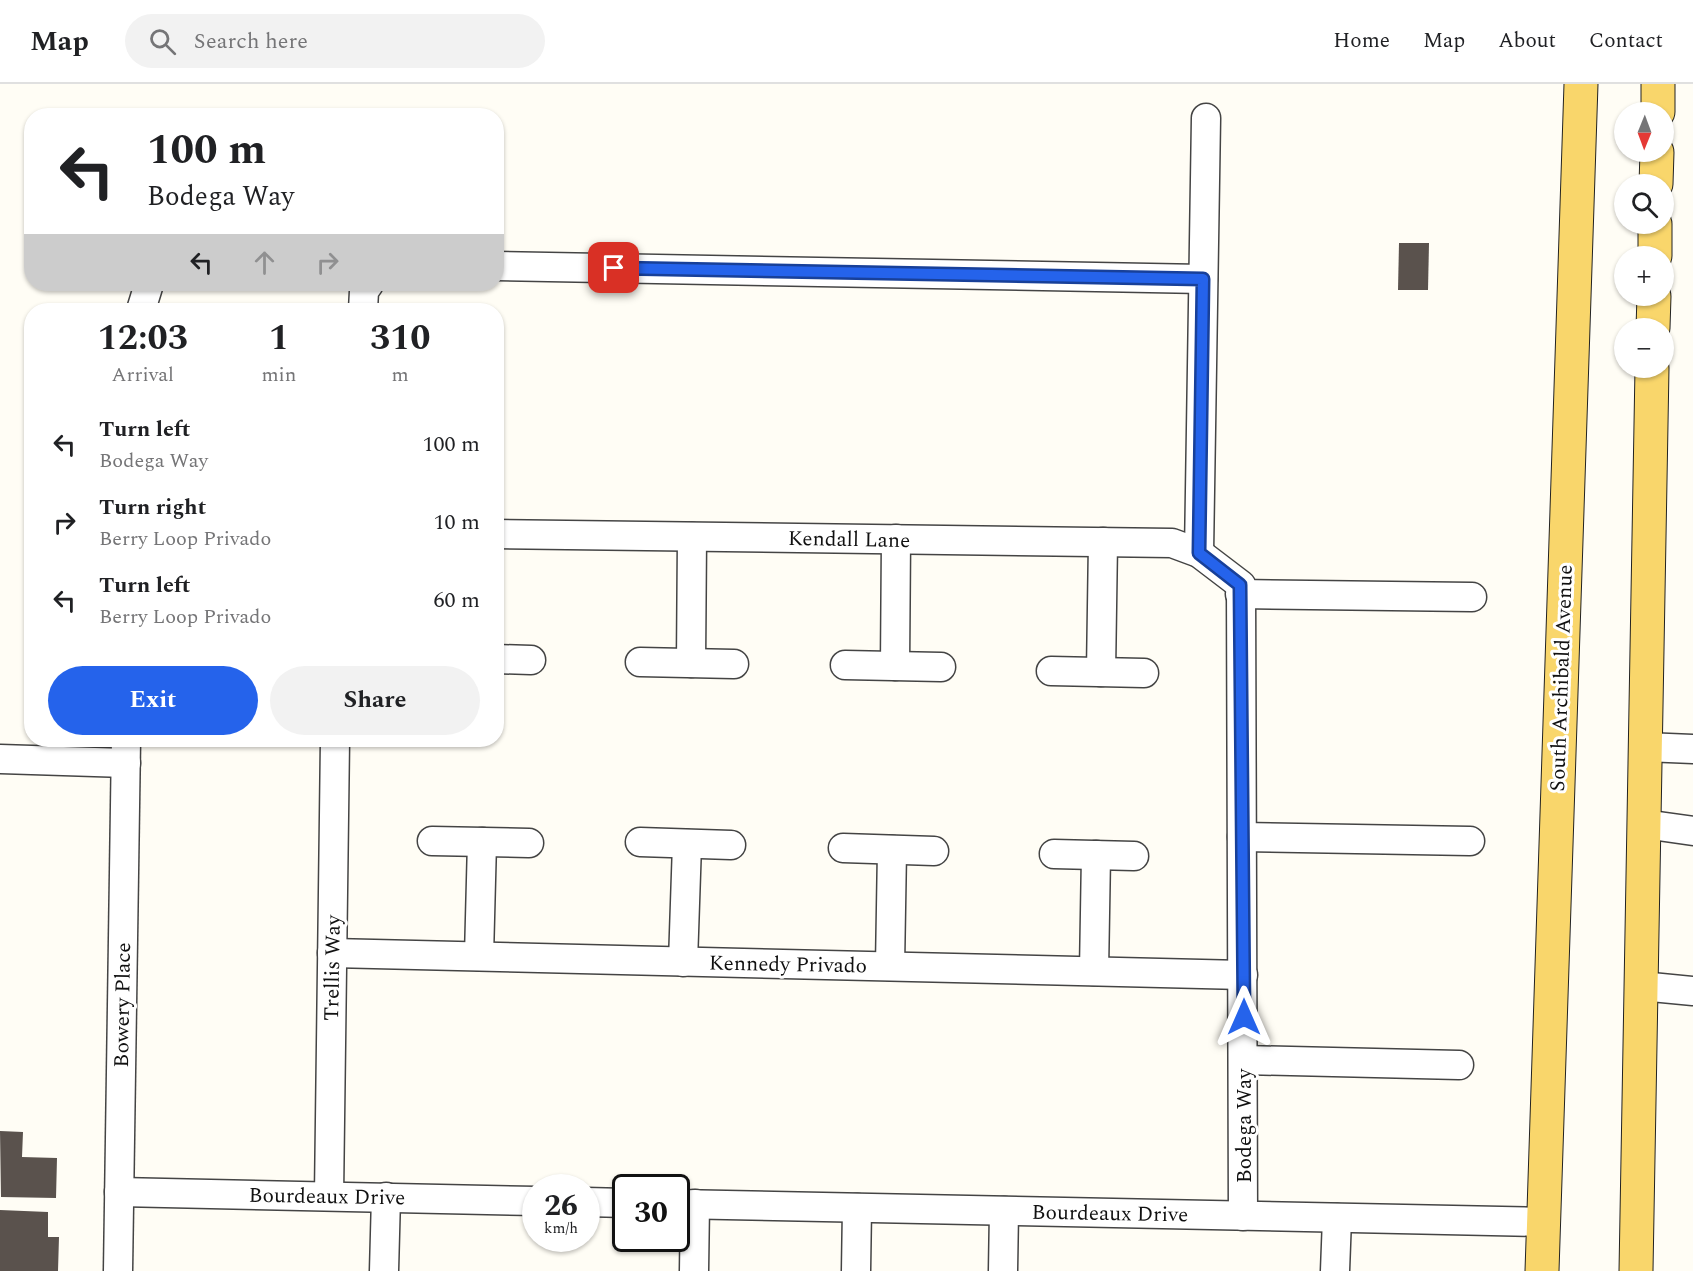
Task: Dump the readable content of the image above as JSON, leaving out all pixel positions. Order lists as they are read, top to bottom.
{
  "streets": {
    "main road": ["South Archibald Avenue"],
    "street": [
      "Kendall Lane",
      "Kennedy Privado",
      "Trellis Way",
      "Bowery Place",
      "Bodega Way",
      "Bourdeaux Drive"
    ]
  },
  "crossings": [
    ["South Archibald Avenue", "Bourdeaux Drive"],
    ["Kennedy Privado", "Trellis Way"],
    ["Kennedy Privado", "Bodega Way"],
    ["Trellis Way", "Bourdeaux Drive"],
    ["Bowery Place", "Bourdeaux Drive"],
    ["Bodega Way", "Bourdeaux Drive"]
  ],
  "north": "bottom",
  "page": {
    "header": "Map",
    "search": "Search here",
    "nav": [
      "Home",
      "Map",
      "About",
      "Contact"
    ],
    "map_buttons": ["+", "−"],
    "turn": ["100 m", "Bodega Way"],
    "eta": [
      "12:03",
      "Arrival",
      "1",
      "min",
      "310",
      "m"
    ],
    "list": [
      {
        "name": "Turn left",
        "note": "Bodega Way",
        "value": "100 m"
      },
      {
        "name": "Turn right",
        "note": "Berry Loop Privado",
        "value": "10 m"
      },
      {
        "name": "Turn left",
        "note": "Berry Loop Privado",
        "value": "60 m"
      }
    ],
    "buttons": ["Exit", "Share"],
    "speed": "26 km/h",
    "limit": "30"
  }
}
